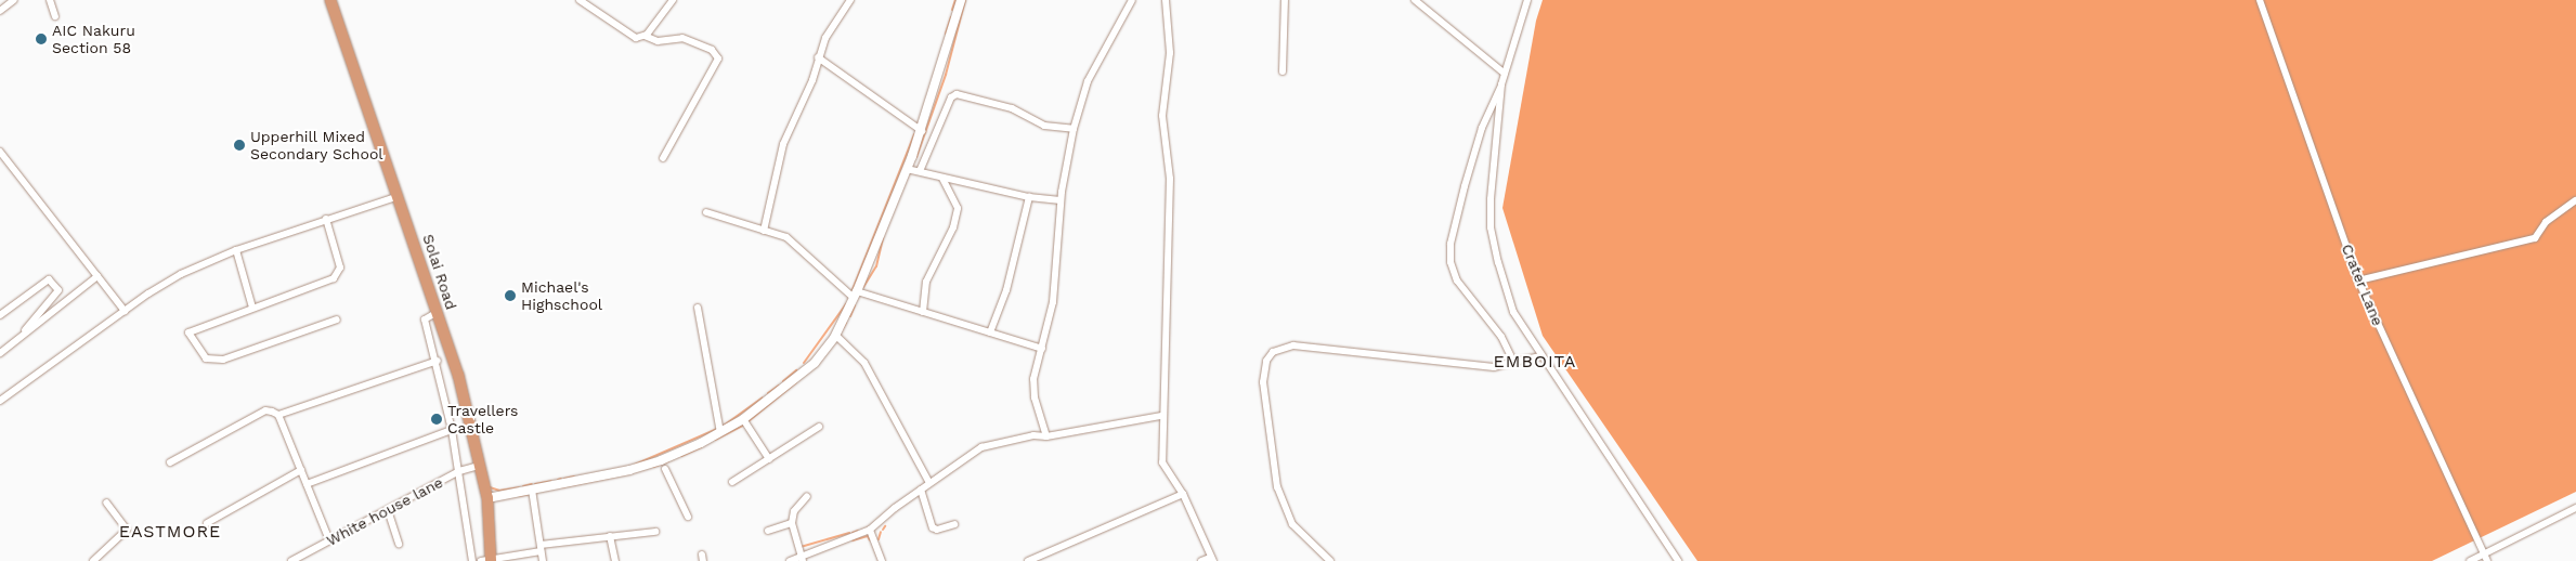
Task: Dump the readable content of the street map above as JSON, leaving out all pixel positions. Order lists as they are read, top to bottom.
{
  "streets": {
    "highway": ["Solai Road"],
    "street": ["Crater Lane", "White house lane"]
  },
  "crossings": [
    ["Solai Road", "White house lane"]
  ],
  "districts": ["EMBOITA", "EASTMORE"],
  "places": [
    "AIC Nakuru Section 58",
    "Upperhill Mixed Secondary School",
    "Michael's Highschool",
    "Travellers Castle"
  ]
}
